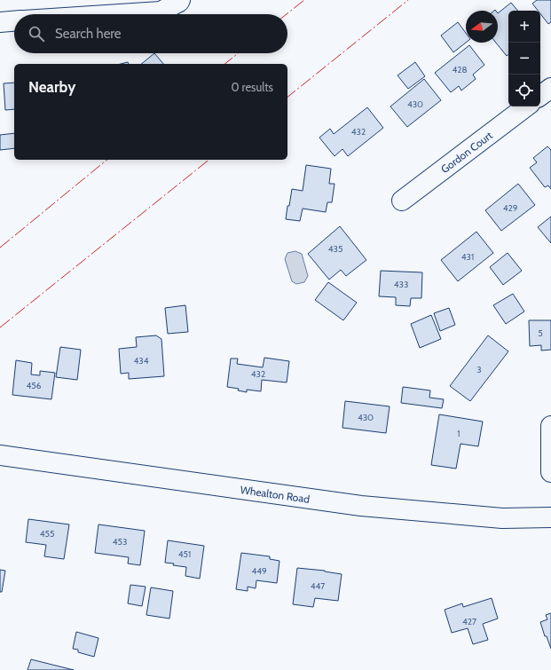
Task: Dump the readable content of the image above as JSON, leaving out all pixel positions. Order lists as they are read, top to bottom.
{
  "streets": {
    "street": ["Gordon Court", "Whealton Road"]
  },
  "house_numbers": [
    "428",
    "430",
    "432",
    "429",
    "435",
    "431",
    "433",
    "5",
    "434",
    "3",
    "432",
    "456",
    "430",
    "1",
    "455",
    "453",
    "451",
    "449",
    "447",
    "427"
  ],
  "north": "left",
  "page": {
    "map_buttons": ["+", "−"],
    "search": "Search here",
    "heading": ["Nearby", "0 results"]
  }
}
